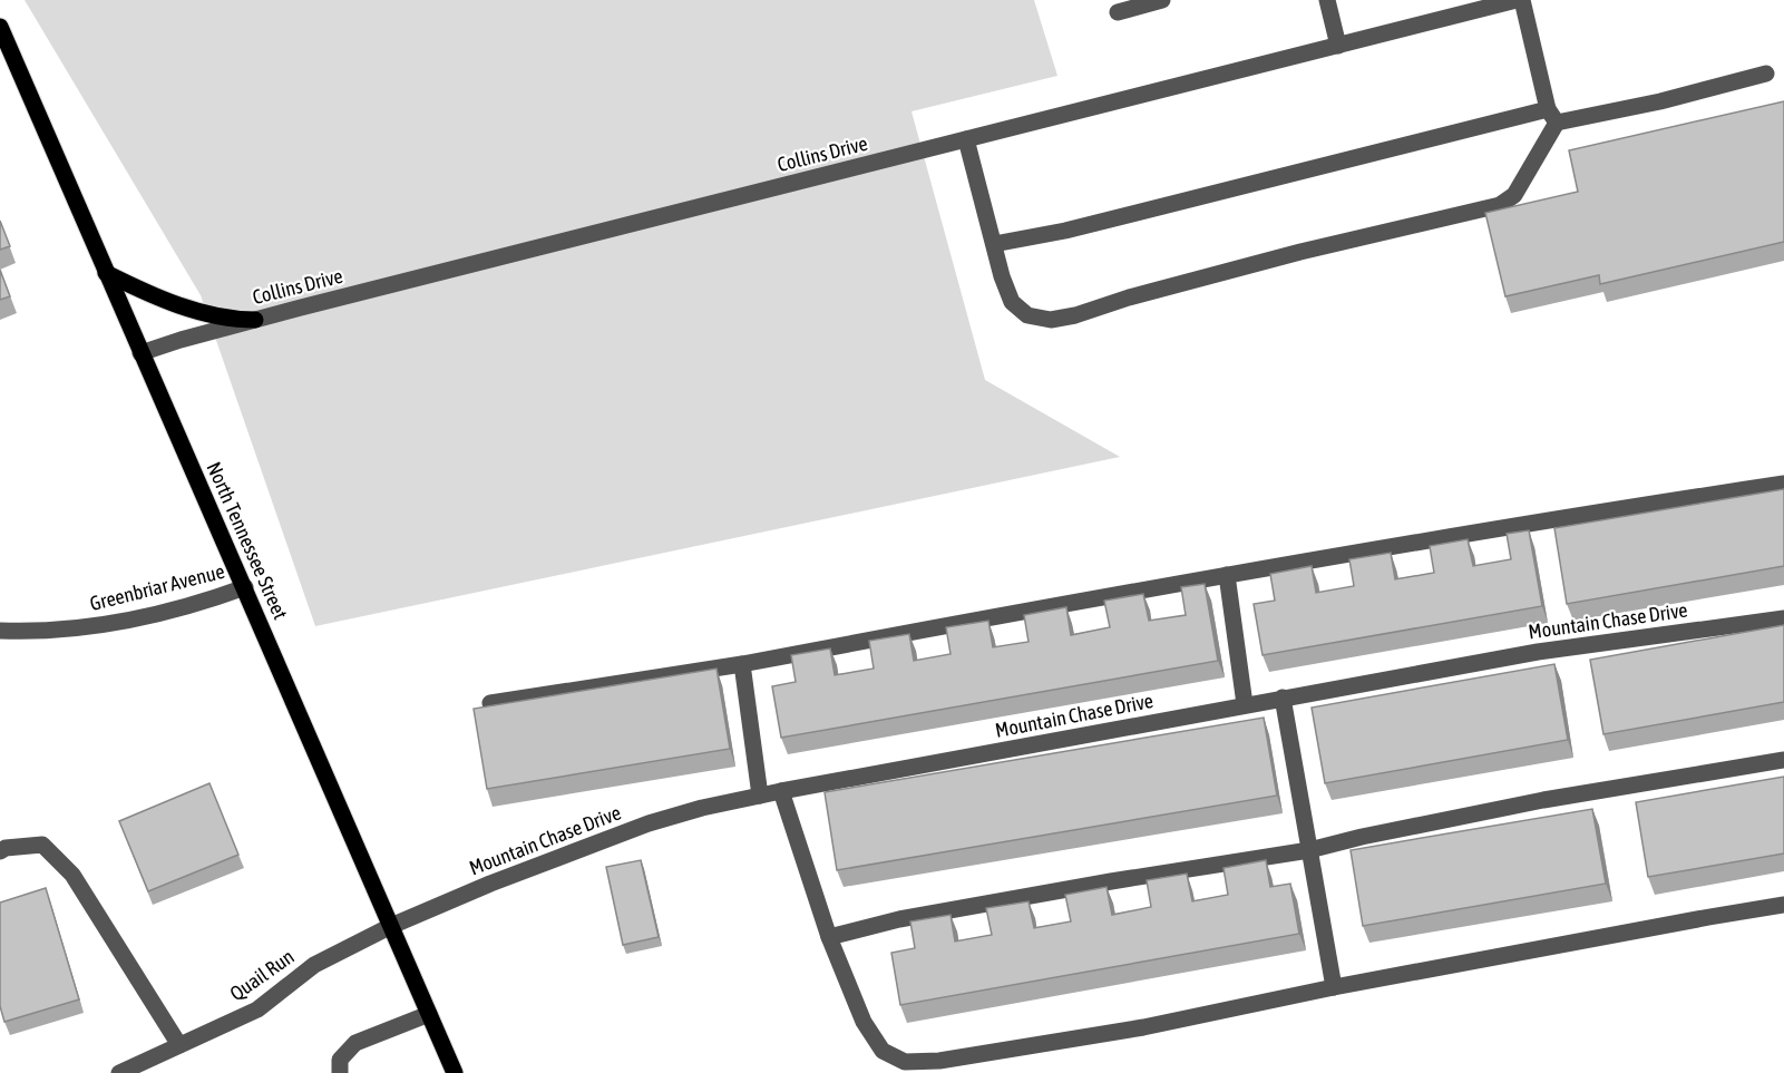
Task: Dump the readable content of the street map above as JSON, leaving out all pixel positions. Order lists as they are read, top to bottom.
{
  "streets": {
    "main road": ["North Tennessee Street"],
    "street": [
      "Collins Drive",
      "Greenbriar Avenue",
      "Mountain Chase Drive",
      "Quail Run"
    ]
  },
  "crossings": [
    ["Collins Drive", "North Tennessee Street"],
    ["North Tennessee Street", "Greenbriar Avenue"],
    ["North Tennessee Street", "Mountain Chase Drive"],
    ["North Tennessee Street", "Quail Run"],
    ["Mountain Chase Drive", "Quail Run"]
  ]
}
